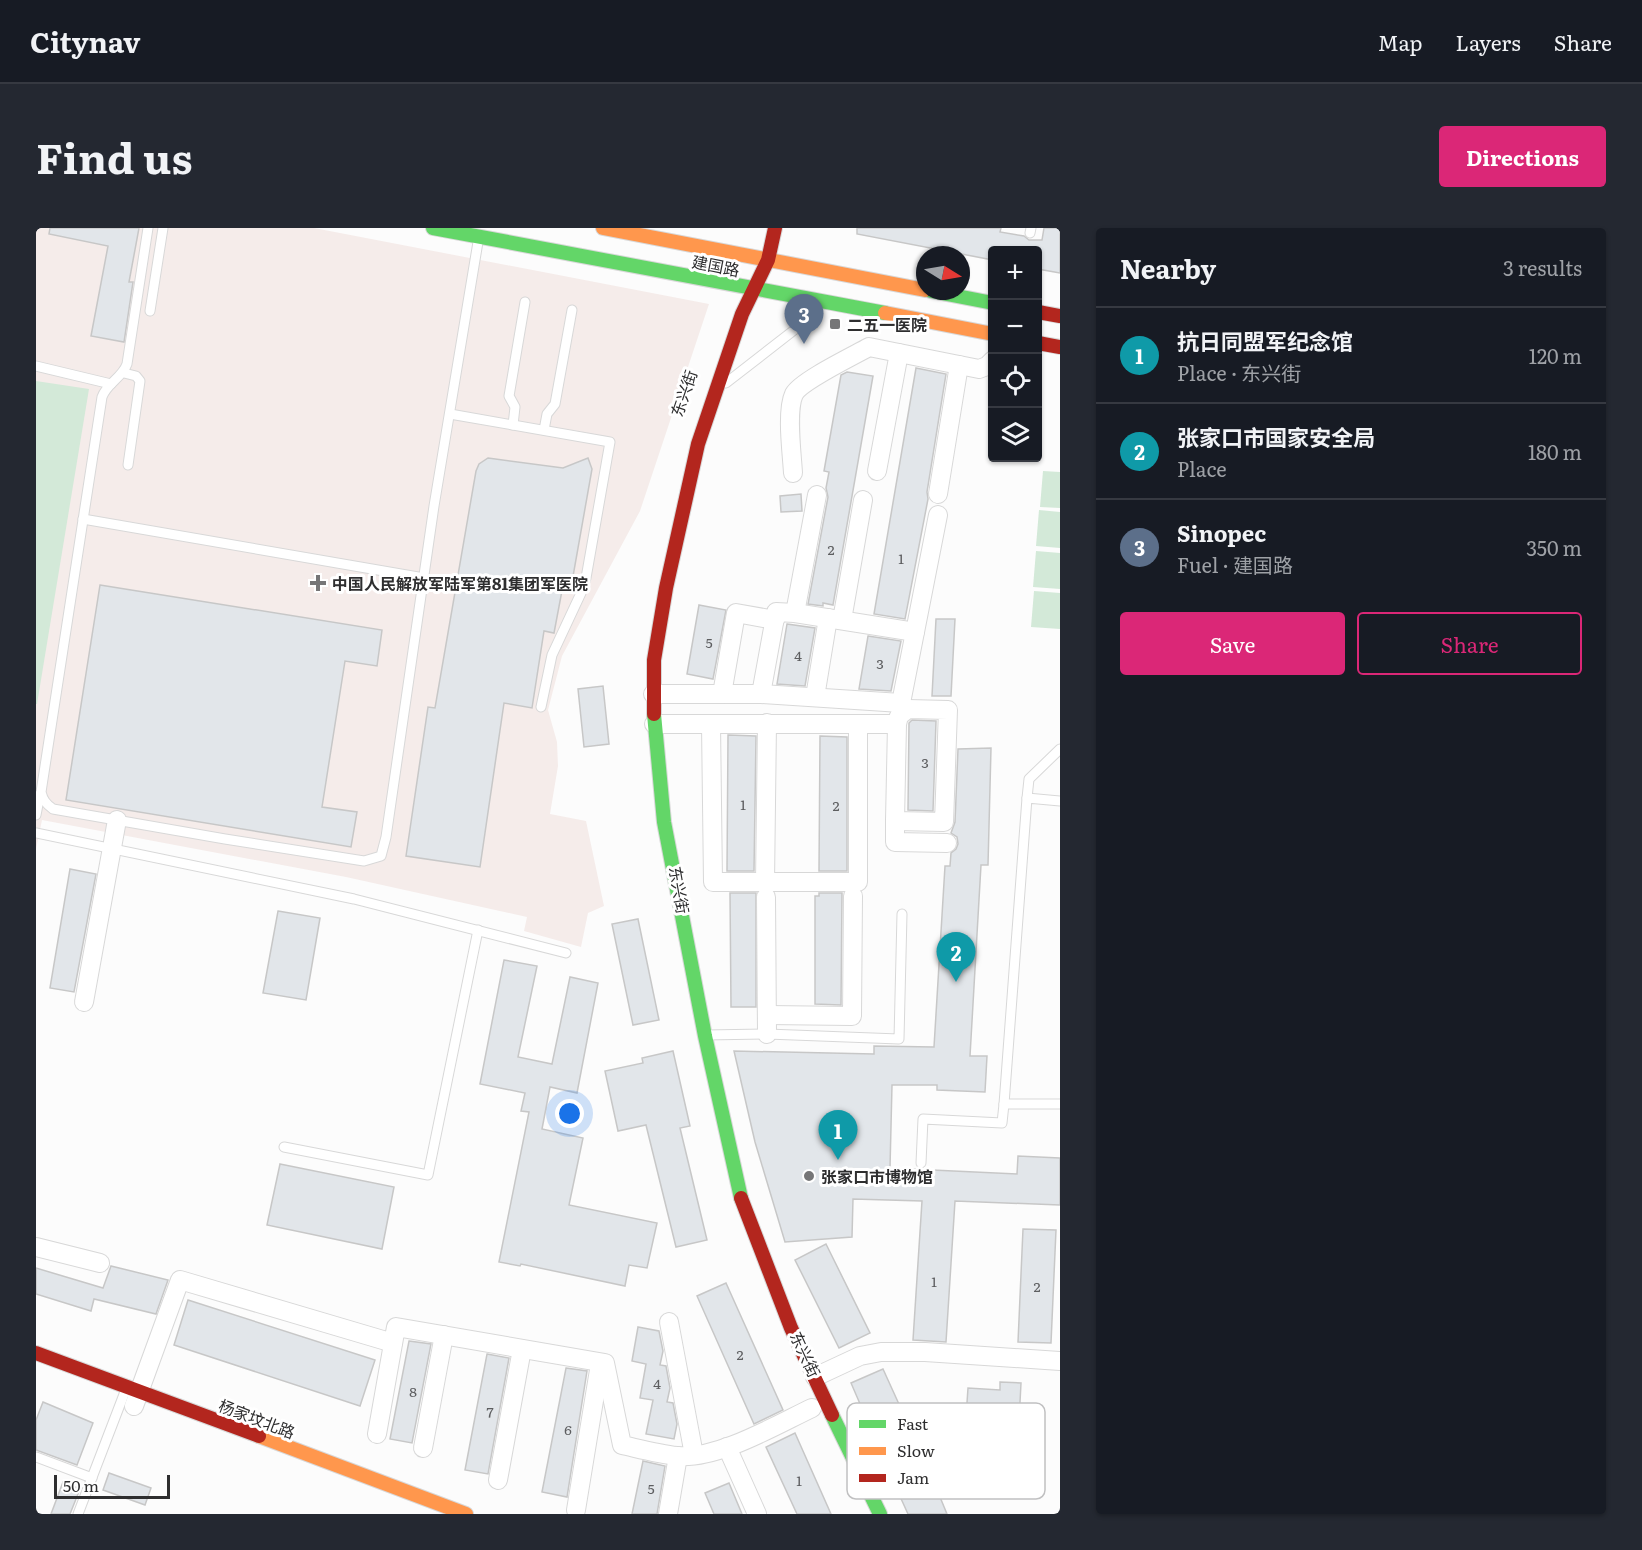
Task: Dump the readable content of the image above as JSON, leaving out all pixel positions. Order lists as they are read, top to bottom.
{
  "streets": {
    "main road": ["建国路", "东兴街", "杨家坟北路"]
  },
  "crossings": [
    ["建国路", "东兴街"]
  ],
  "places": {
    "transit": ["二五一医院"],
    "health": ["中国人民解放军陆军第81集团军医院"],
    "other": ["张家口市博物馆"]
  },
  "house_numbers": [
    "2",
    "1",
    "5",
    "4",
    "3",
    "3",
    "1",
    "2",
    "1",
    "2",
    "2",
    "4",
    "8",
    "7",
    "6",
    "1",
    "5"
  ],
  "legend": ["Fast", "Slow", "Jam"],
  "scale_bar": "50 m",
  "north": "right",
  "page": {
    "header": "Citynav",
    "nav": ["Map", "Layers", "Share"],
    "title": "Find us",
    "buttons": [
      "Directions",
      ["Save", "Share"]
    ],
    "heading": ["Nearby", "3 results"],
    "map_buttons": ["+", "−"],
    "pins": ["3", "2", "1"],
    "list": [
      {
        "mark": "1",
        "name": "抗日同盟军纪念馆",
        "note": "Place · 东兴街",
        "value": "120 m"
      },
      {
        "mark": "2",
        "name": "张家口市国家安全局",
        "note": "Place",
        "value": "180 m"
      },
      {
        "mark": "3",
        "name": "Sinopec",
        "note": "Fuel · 建国路",
        "value": "350 m"
      }
    ],
    "scale": "50 m"
  }
}
